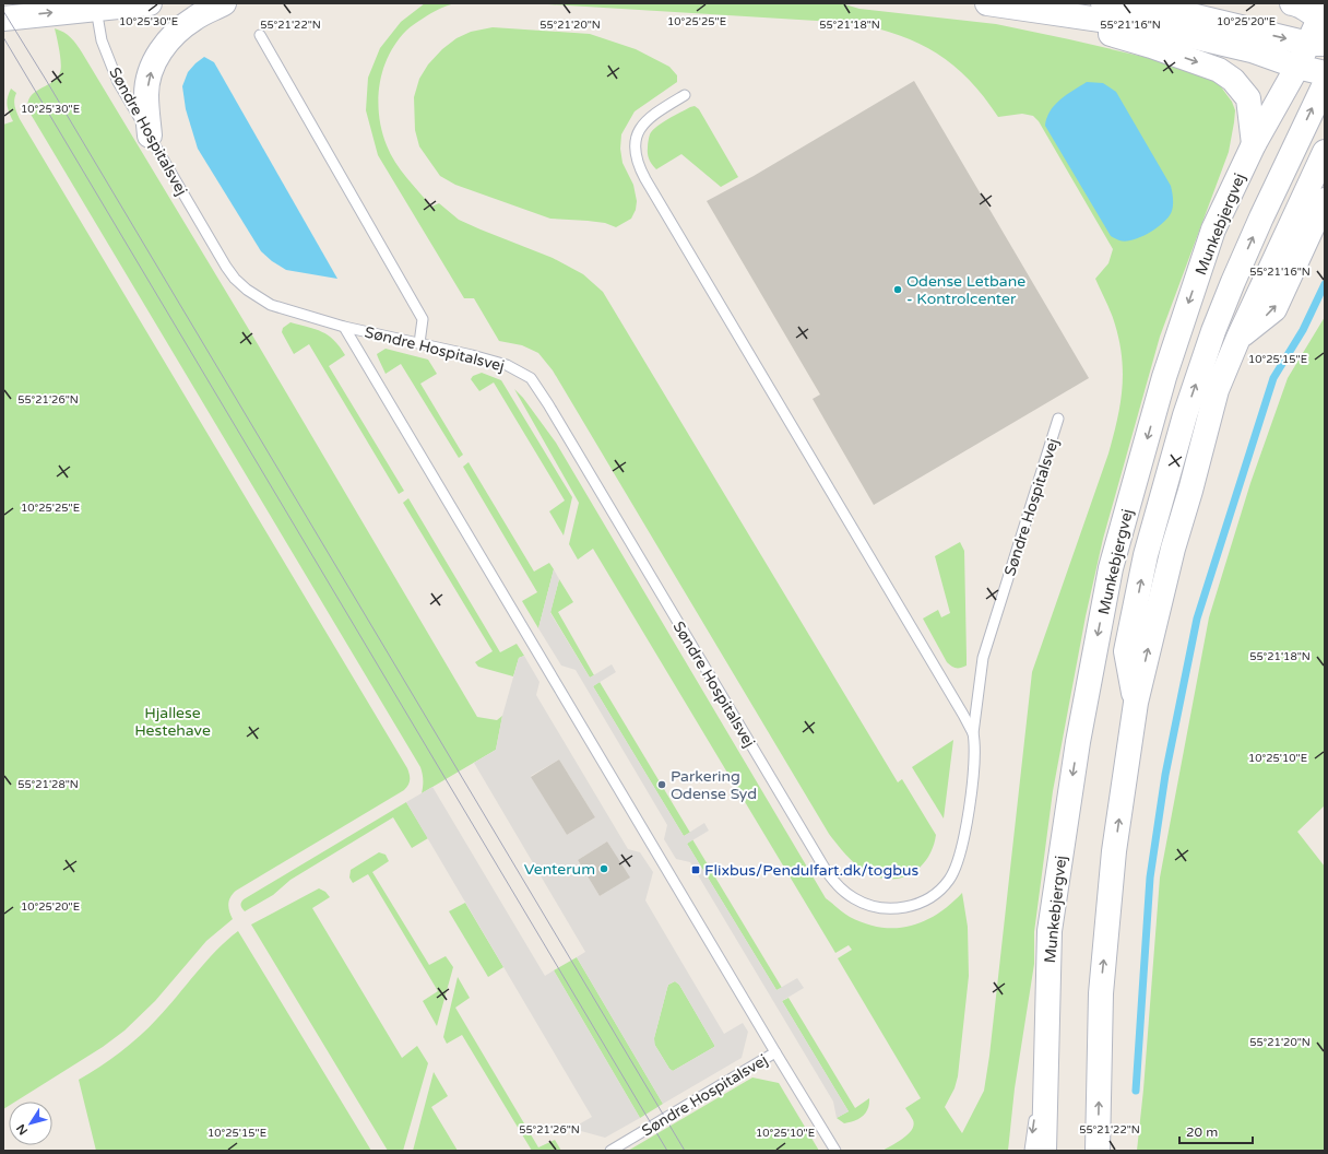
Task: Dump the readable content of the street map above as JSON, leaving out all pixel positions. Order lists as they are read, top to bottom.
{
  "streets": {
    "street": ["Munkebjergvej"],
    "lane": ["Søndre Hospitalsvej"]
  },
  "parks": ["Hjallese Hestehave"],
  "places": {
    "other": ["Odense Letbane - Kontrolcenter", "Parkering Odense Syd", "Venterum"],
    "transit": ["Flixbus/Pendulfart.dk/togbus"]
  },
  "scale_bar": "20 m",
  "north": "bottom left",
  "coordinates": [
    "10°25'30\"E",
    "10°25'25\"E",
    "10°25'20\"E",
    "55°21'22\"N",
    "55°21'20\"N",
    "55°21'18\"N",
    "55°21'16\"N",
    "10°25'15\"E",
    "55°21'26\"N",
    "10°25'10\"E",
    "55°21'28\"N"
  ]
}
